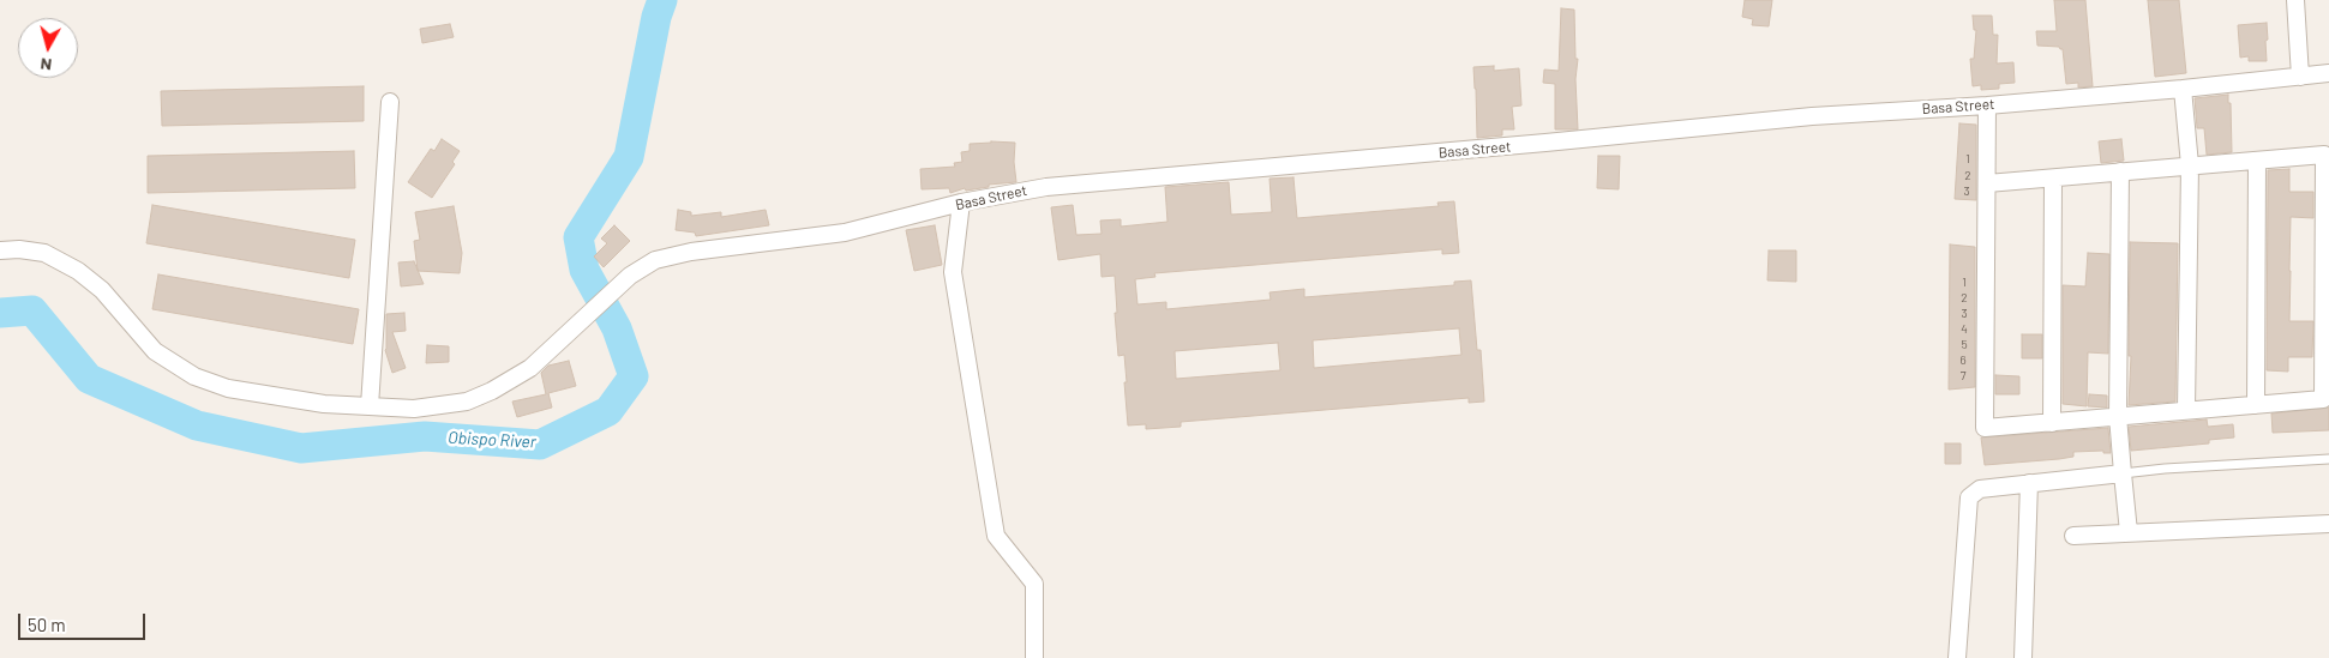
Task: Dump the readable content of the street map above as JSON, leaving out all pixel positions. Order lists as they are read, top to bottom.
{
  "streets": {
    "street": ["Basa Street"]
  },
  "water": ["Obispo River"],
  "house_numbers": [
    "1",
    "2",
    "3",
    "1",
    "2",
    "3",
    "4",
    "5",
    "6",
    "7"
  ],
  "scale_bar": "50 m",
  "north": "bottom"
}
